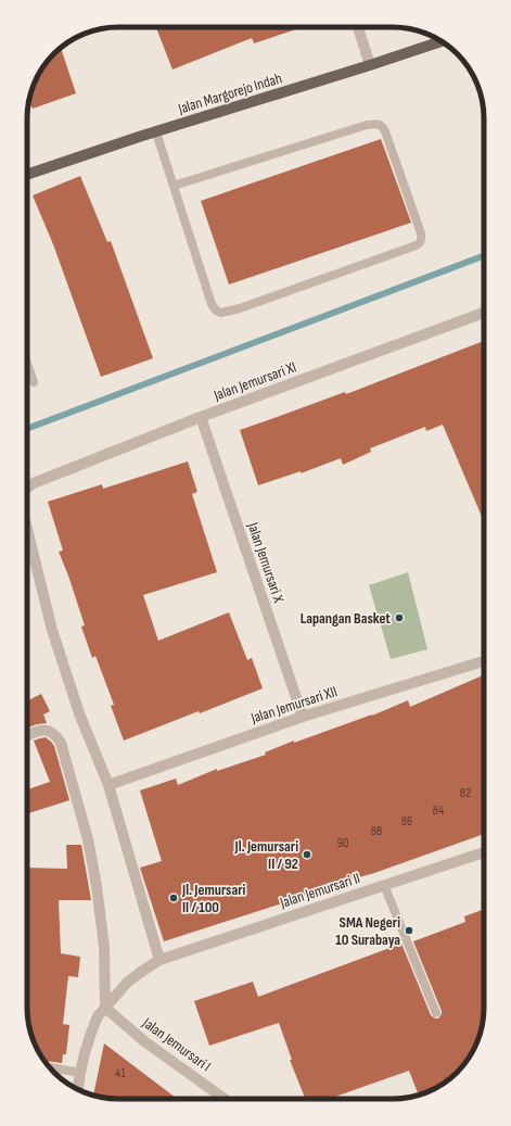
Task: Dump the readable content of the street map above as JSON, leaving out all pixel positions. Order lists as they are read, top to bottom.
{
  "streets": {
    "main road": ["Jalan Margorejo Indah"],
    "street": [
      "Jalan Jemursari XI",
      "Jalan Jemursari X",
      "Jalan Jemursari XII",
      "Jalan Jemursari II",
      "Jalan Jemursari I"
    ]
  },
  "crossings": [
    ["Jalan Jemursari XI", "Jalan Jemursari X"],
    ["Jalan Jemursari XI", "Jalan Jemursari XII"],
    ["Jalan Jemursari X", "Jalan Jemursari XII"],
    ["Jalan Jemursari II", "Jalan Jemursari I"]
  ],
  "places": [
    "Lapangan Basket",
    "Jl. Jemursari II / 92",
    "Jl. Jemursari II / 100",
    "SMA Negeri 10 Surabaya"
  ],
  "house_numbers": [
    "82",
    "84",
    "86",
    "88",
    "90",
    "41"
  ]
}
